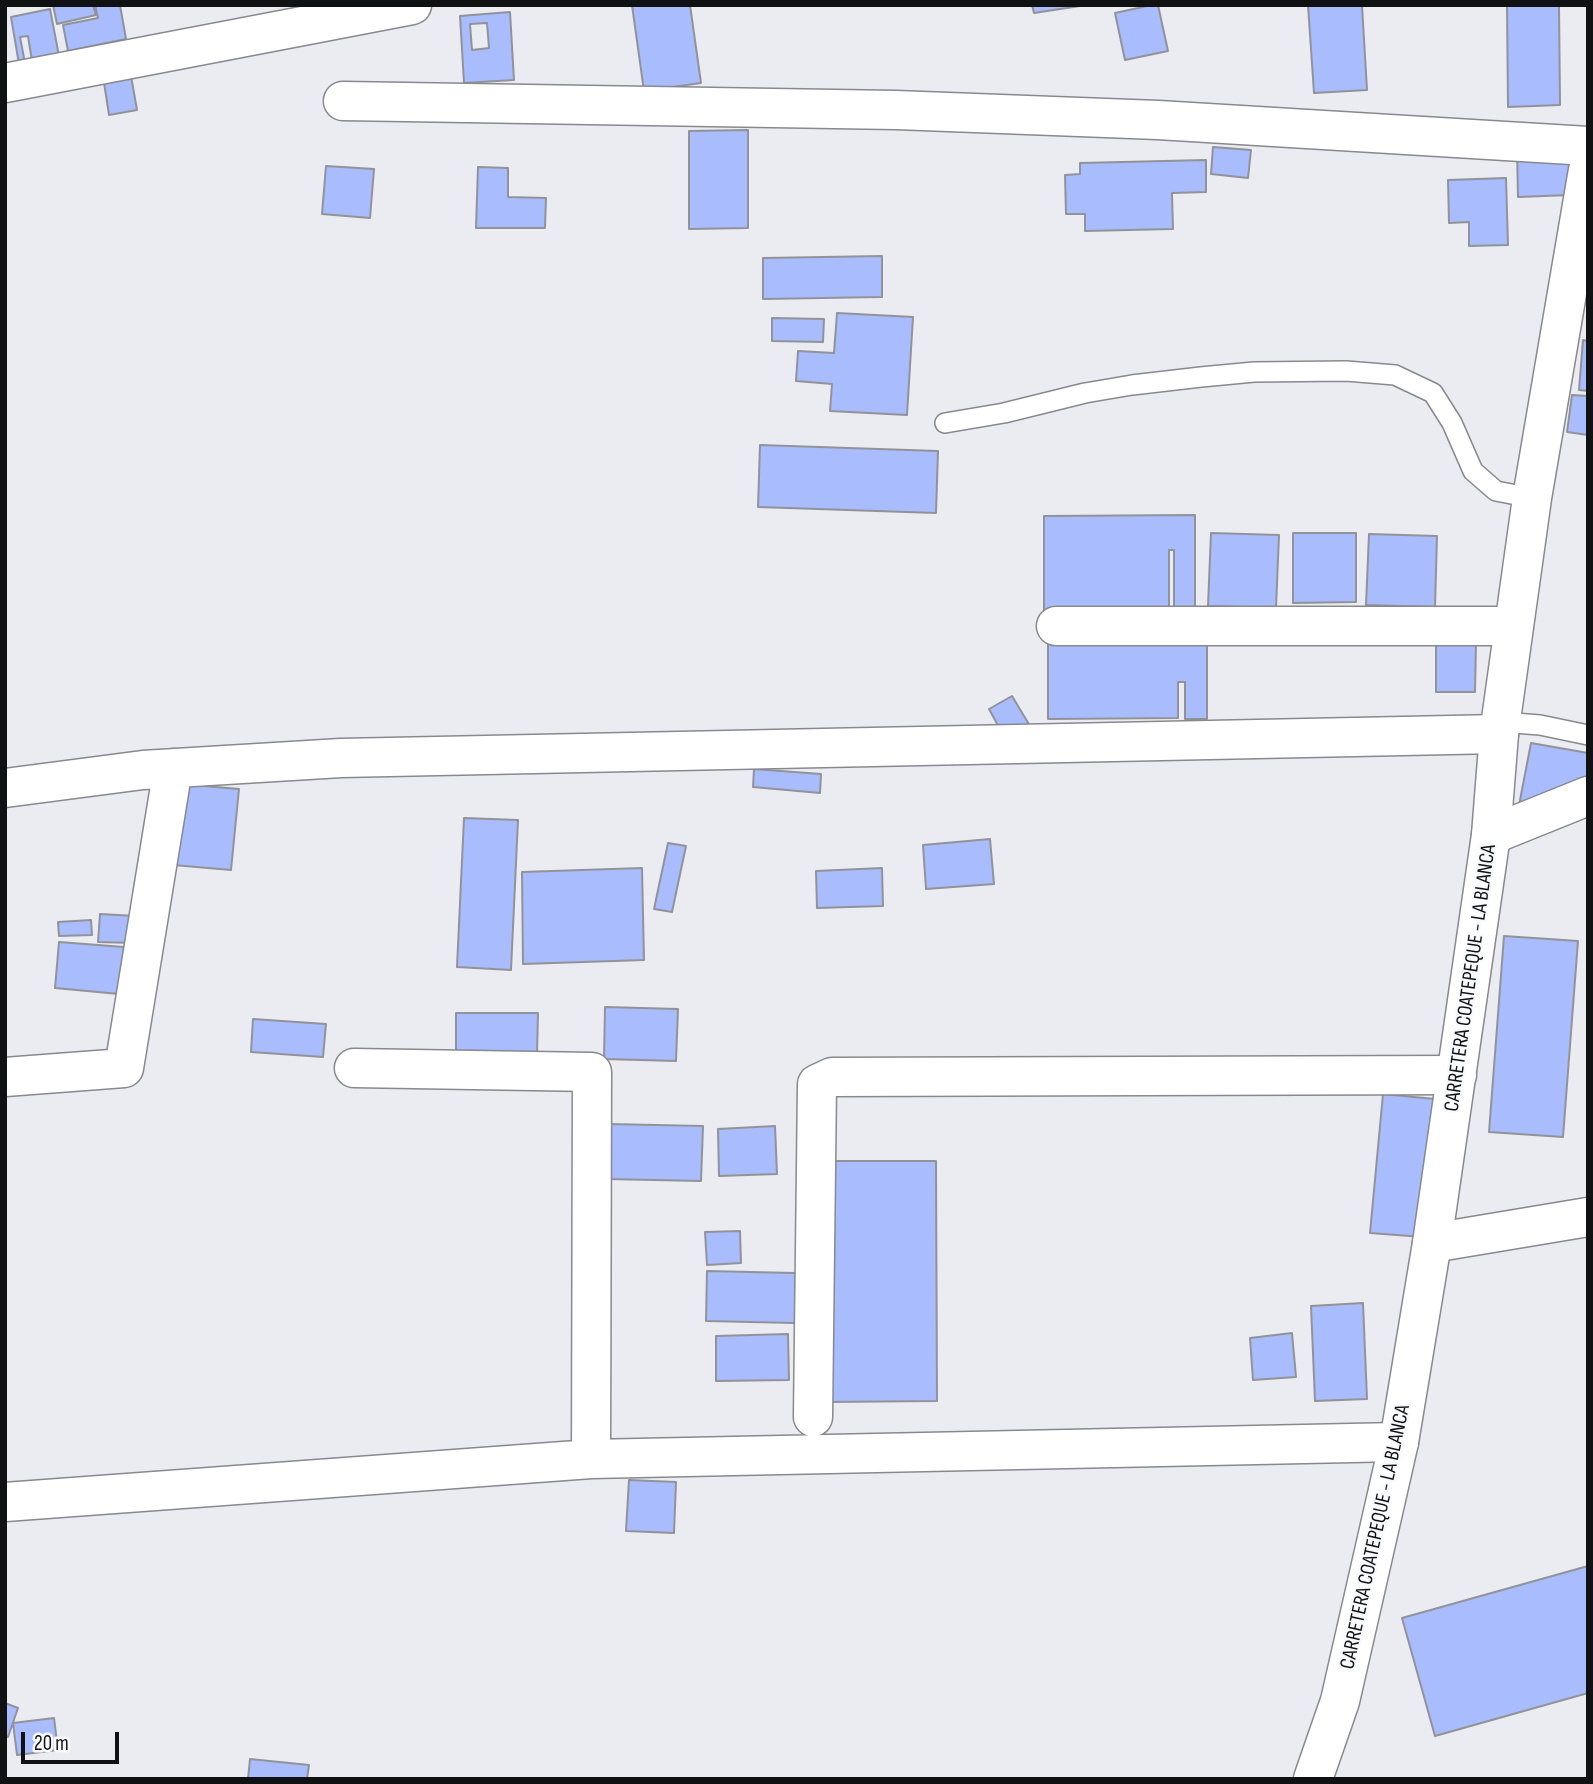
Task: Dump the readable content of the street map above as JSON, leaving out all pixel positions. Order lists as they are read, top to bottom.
{
  "streets": {
    "street": ["CARRETERA COATEPEQUE - LA BLANCA"]
  },
  "scale_bar": "20 m"
}
